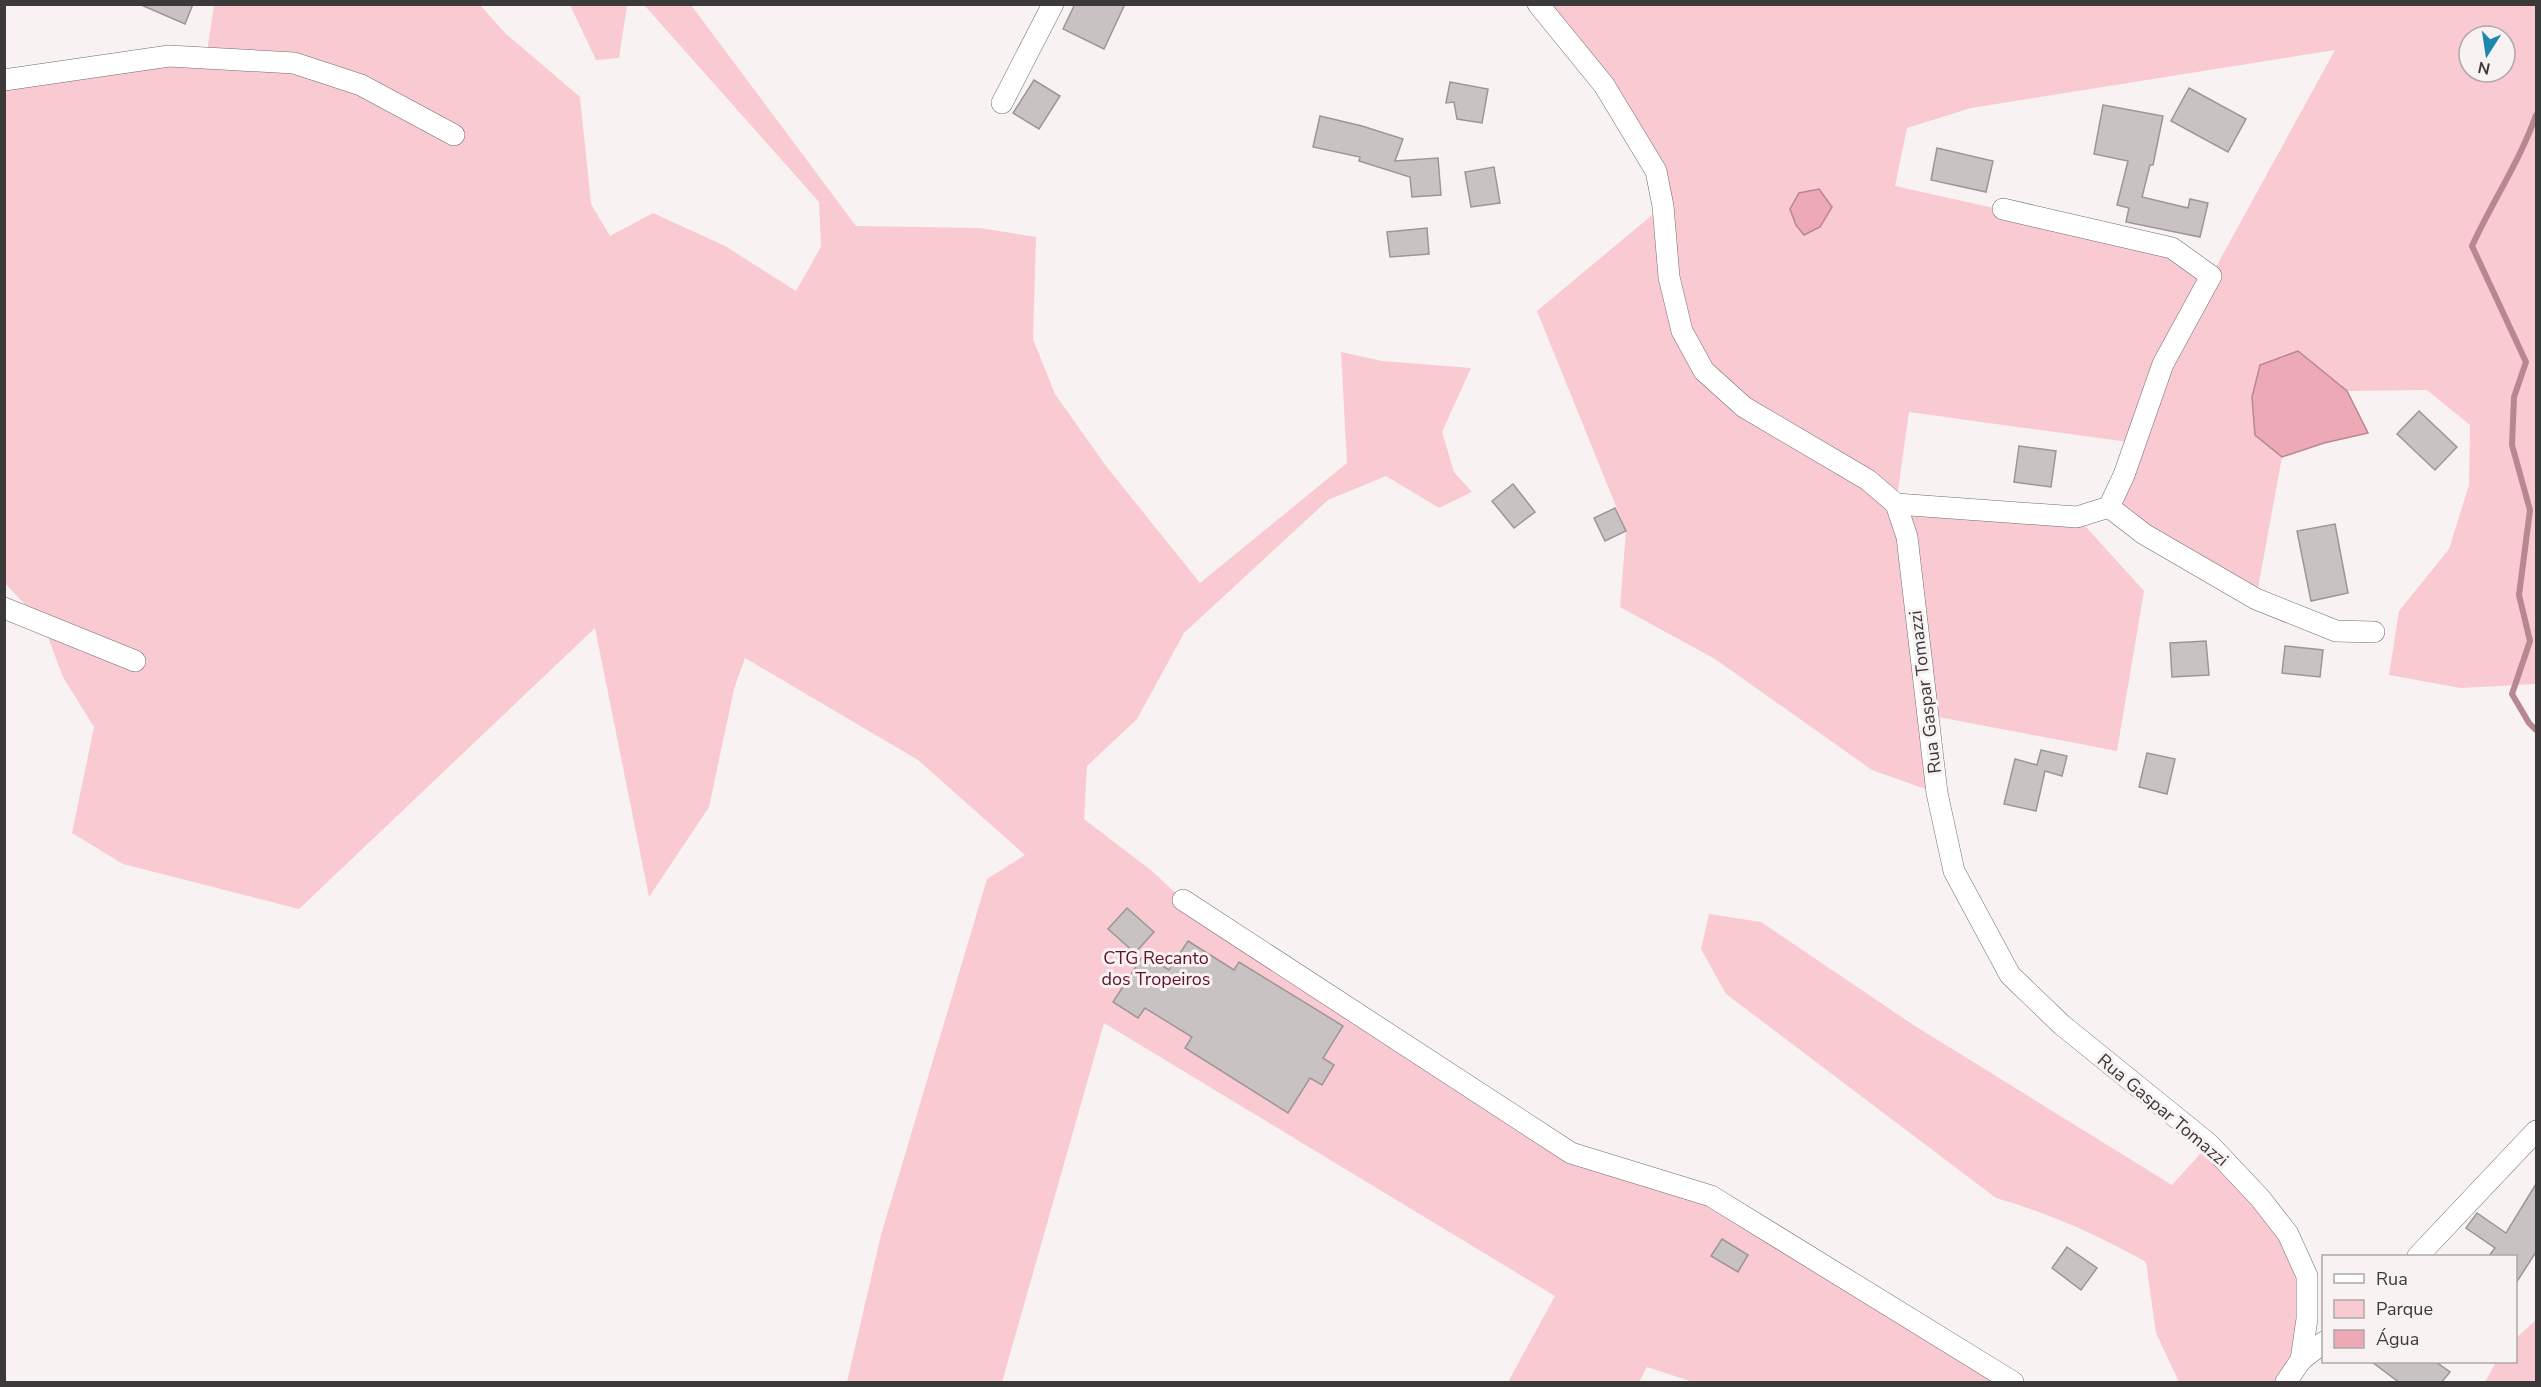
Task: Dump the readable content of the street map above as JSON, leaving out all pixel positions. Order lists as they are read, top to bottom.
{
  "streets": {
    "street": ["Rua Gaspar Tomazzi"]
  },
  "parks": ["CTG Recanto dos Tropeiros"],
  "legend": ["Rua", "Parque", "Água"],
  "north": "bottom"
}
